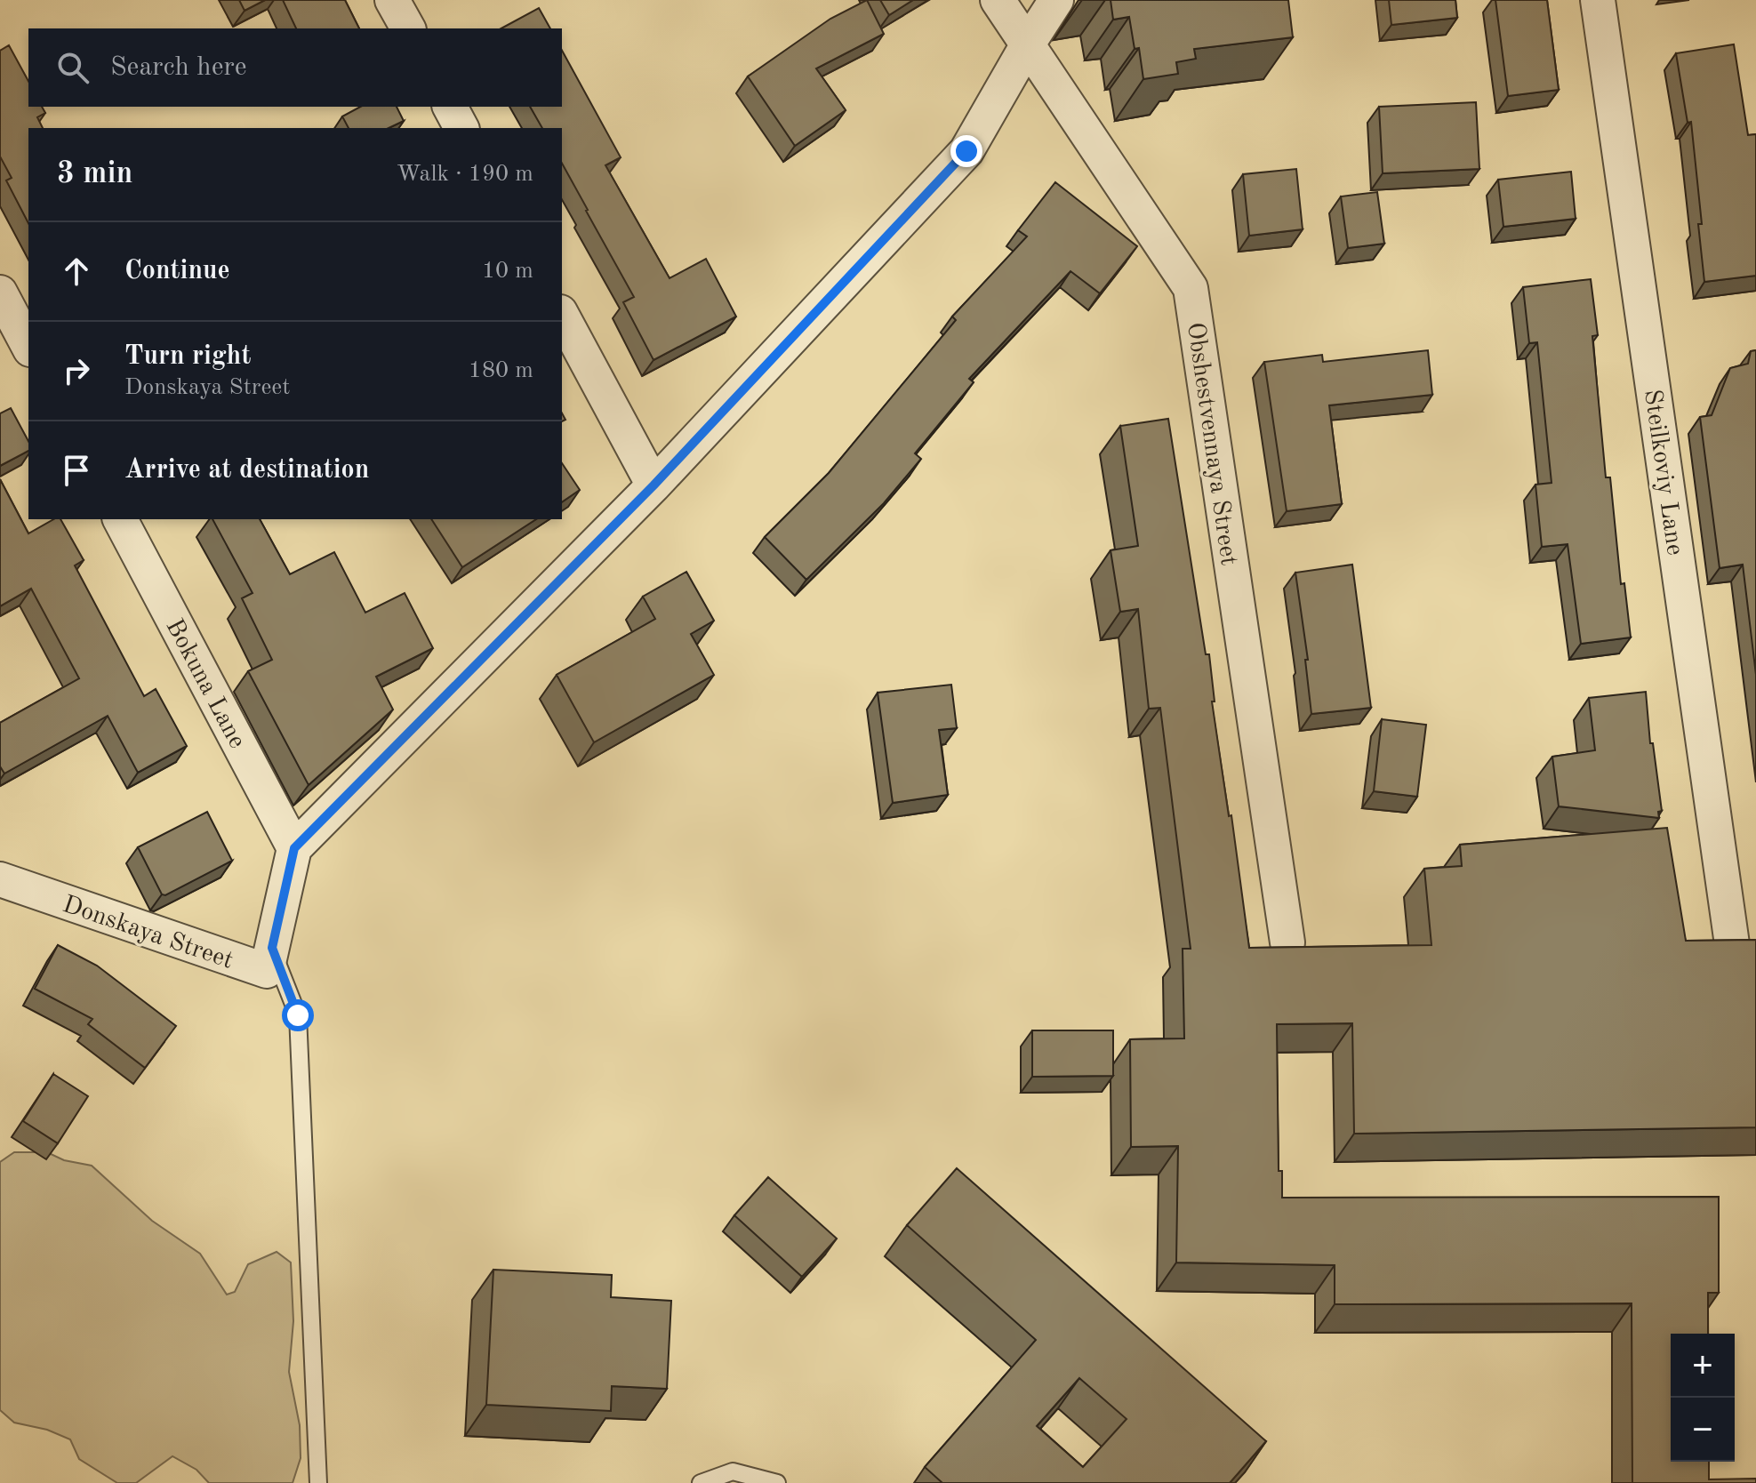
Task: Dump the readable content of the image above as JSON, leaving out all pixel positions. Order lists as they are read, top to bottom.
{
  "streets": {
    "street": [
      "Obshestvennaya Street",
      "Steilkoviy Lane",
      "Bokuna Lane",
      "Donskaya Street"
    ]
  },
  "crossings": [
    ["Bokuna Lane", "Donskaya Street"]
  ],
  "page": {
    "search": "Search here",
    "heading": ["3 min", "Walk · 190 m"],
    "list": [
      ["Continue", "10 m"],
      ["Turn right", "Donskaya Street", "180 m"],
      "Arrive at destination"
    ],
    "map_buttons": ["+", "−"]
  }
}
